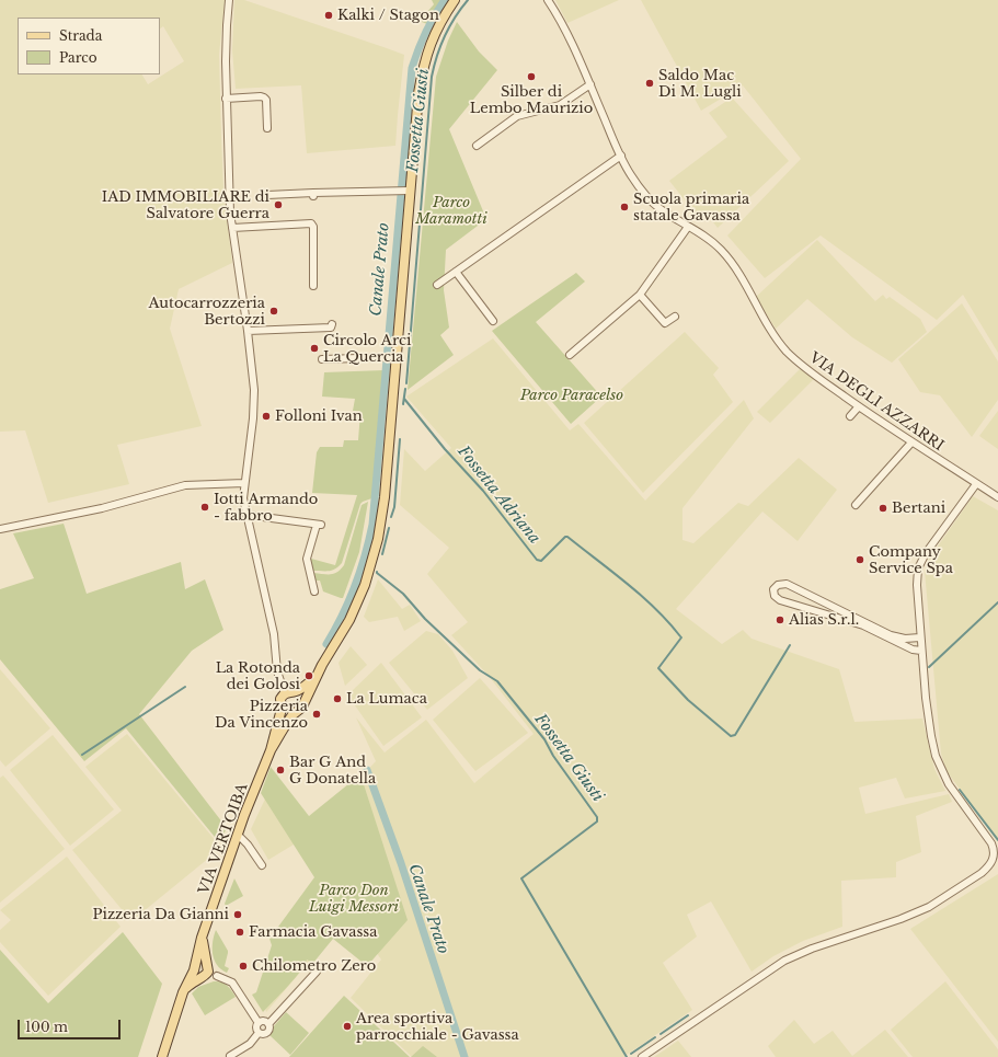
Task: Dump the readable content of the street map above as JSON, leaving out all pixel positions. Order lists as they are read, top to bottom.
{
  "streets": {
    "main road": ["VIA VERTOIBA"],
    "street": ["VIA DEGLI AZZARRI"]
  },
  "water": ["Fossetta Giusti", "Canale Prato", "Fossetta Adriana"],
  "parks": ["Parco Maramotti", "Parco Paracelso", "Parco Don Luigi Messori"],
  "places": [
    "Kalki / Stagon",
    "Silber di Lembo Maurizio",
    "Saldo Mac Di M. Lugli",
    "IAD IMMOBILIARE di Salvatore Guerra",
    "Scuola primaria statale Gavassa",
    "Autocarrozzeria Bertozzi",
    "Circolo Arci La Quercia",
    "Folloni Ivan",
    "Iotti Armando - fabbro",
    "Bertani",
    "Company Service Spa",
    "Alias S.r.l.",
    "La Rotonda dei Golosi",
    "La Lumaca",
    "Pizzeria Da Vincenzo",
    "Bar G And G Donatella",
    "Pizzeria Da Gianni",
    "Farmacia Gavassa",
    "Chilometro Zero",
    "Area sportiva parrocchiale - Gavassa"
  ],
  "legend": ["Strada", "Parco"],
  "scale_bar": "100 m"
}
